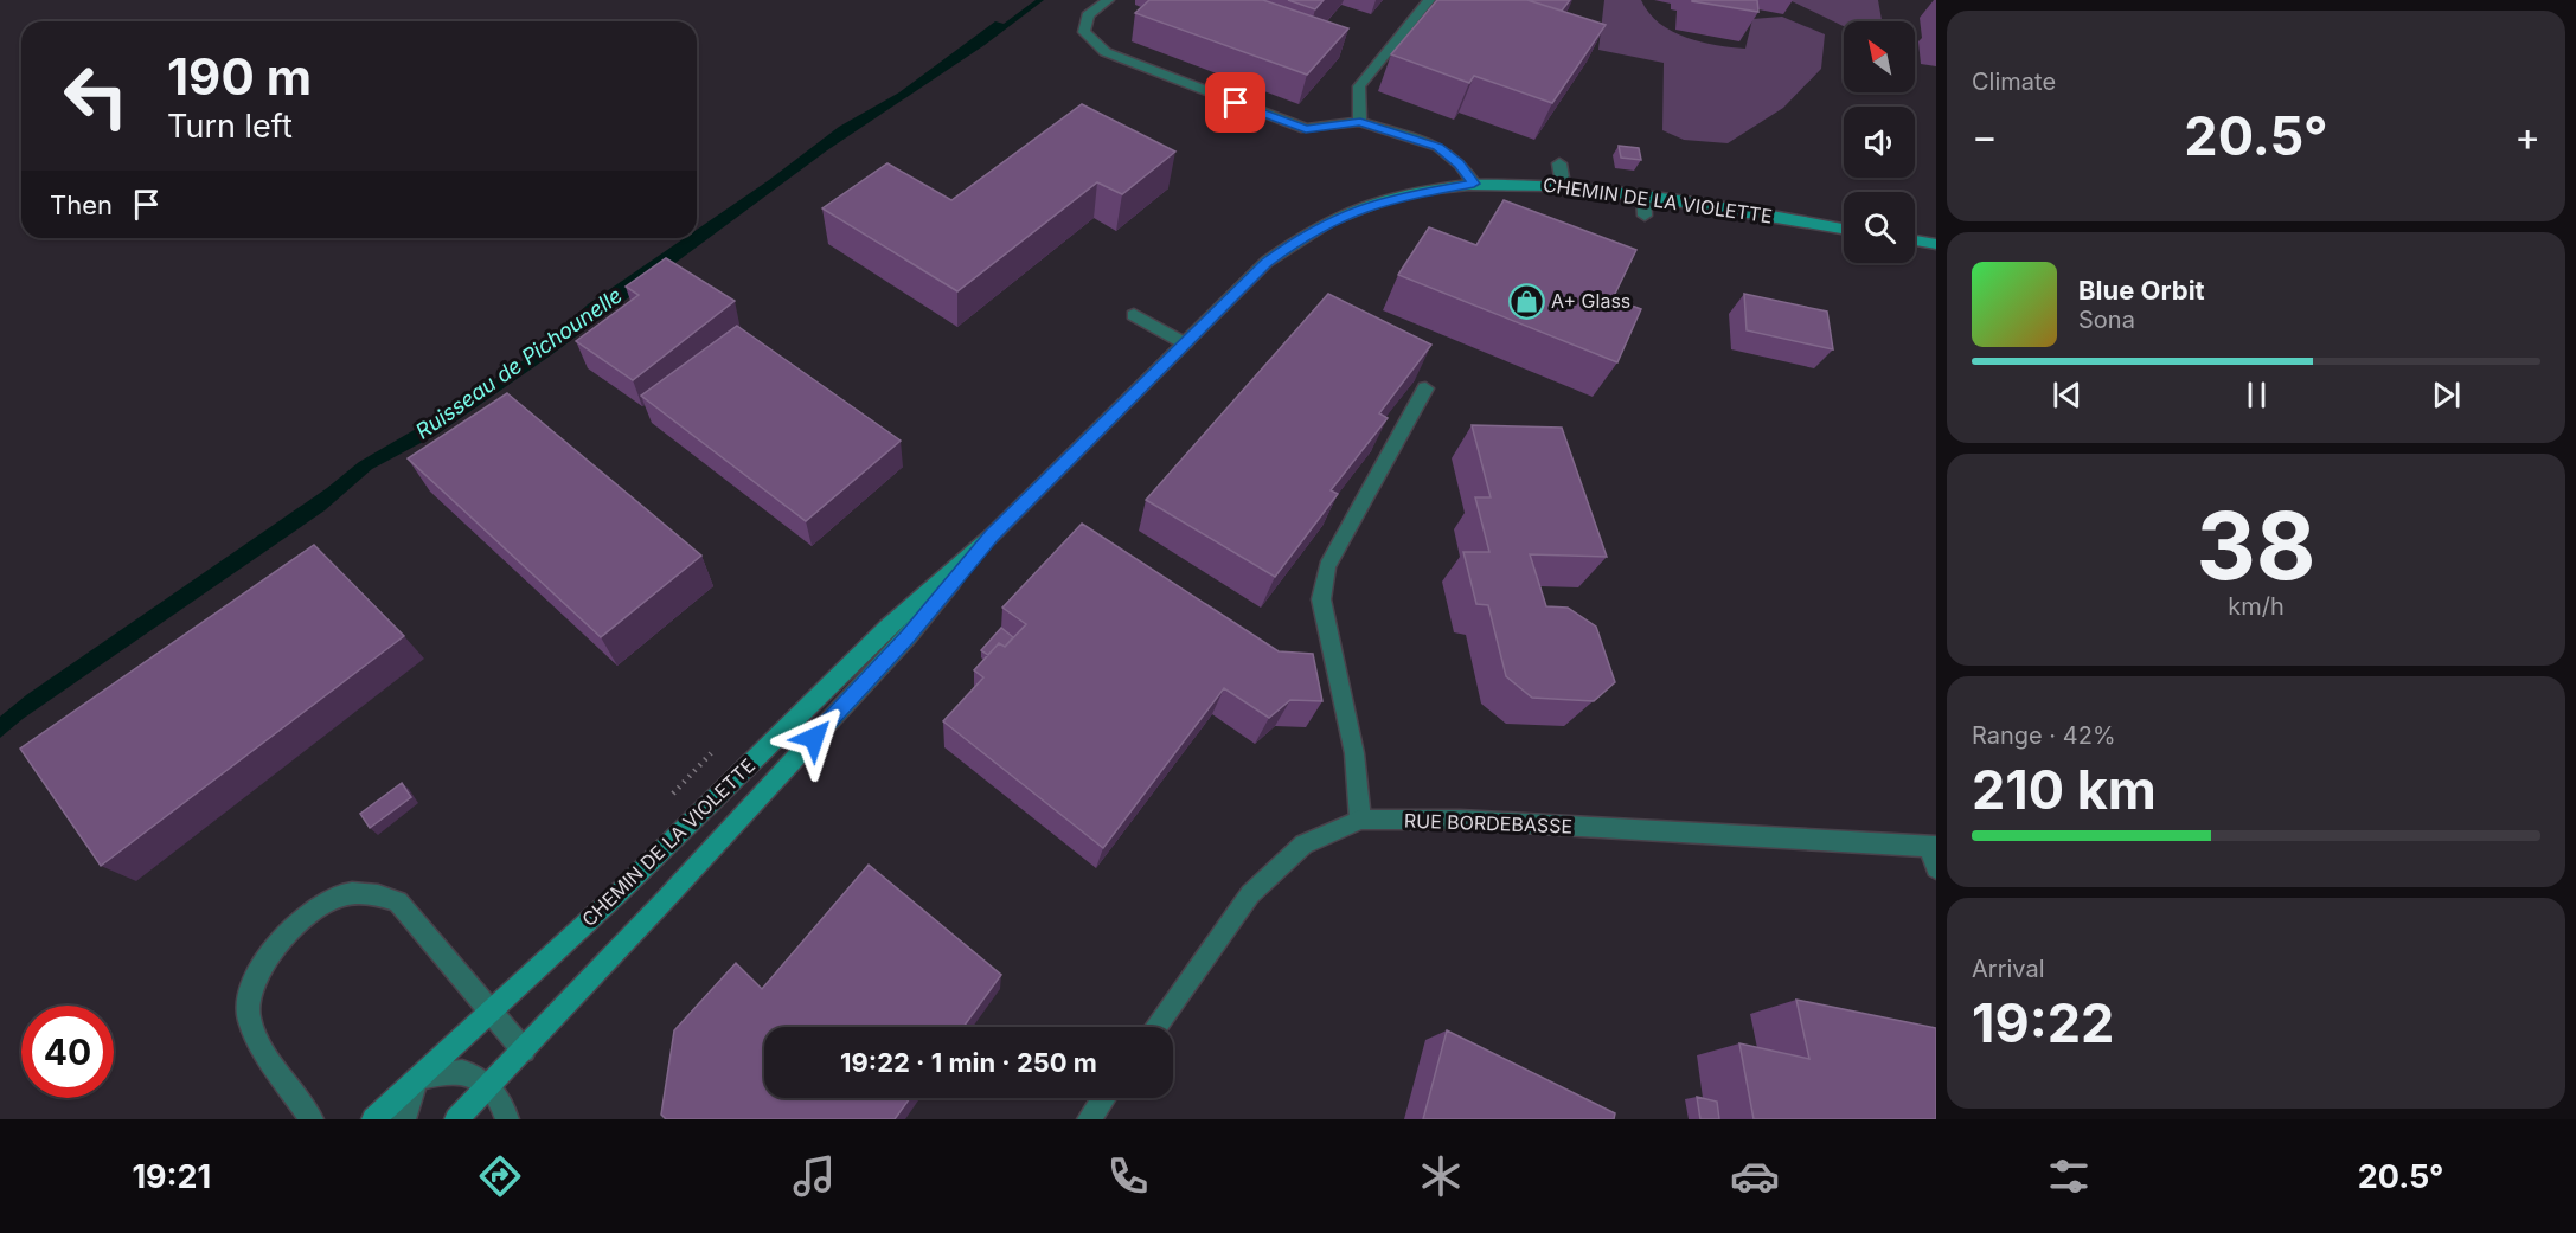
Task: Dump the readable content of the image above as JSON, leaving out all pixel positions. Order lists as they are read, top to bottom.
{
  "streets": {
    "street": ["CHEMIN DE LA VIOLETTE", "RUE BORDEBASSE"]
  },
  "water": ["Ruisseau de Pichounelle"],
  "places": {
    "shop": ["A+ Glass"]
  },
  "north": "top left",
  "page": {
    "tile": [
      "Climate",
      ["38", "km/h"],
      ["Range · 42%", "210 km"],
      ["Arrival", "19:22"]
    ],
    "turn": ["190 m", "Turn left"],
    "heat": ["−", "20.5°", "+"],
    "then": "Then",
    "song": ["Blue Orbit", "Sona"],
    "limit": "40",
    "trip": "19:22 · 1 min · 250 m",
    "tabs": ["19:21", "20.5°"]
  }
}
